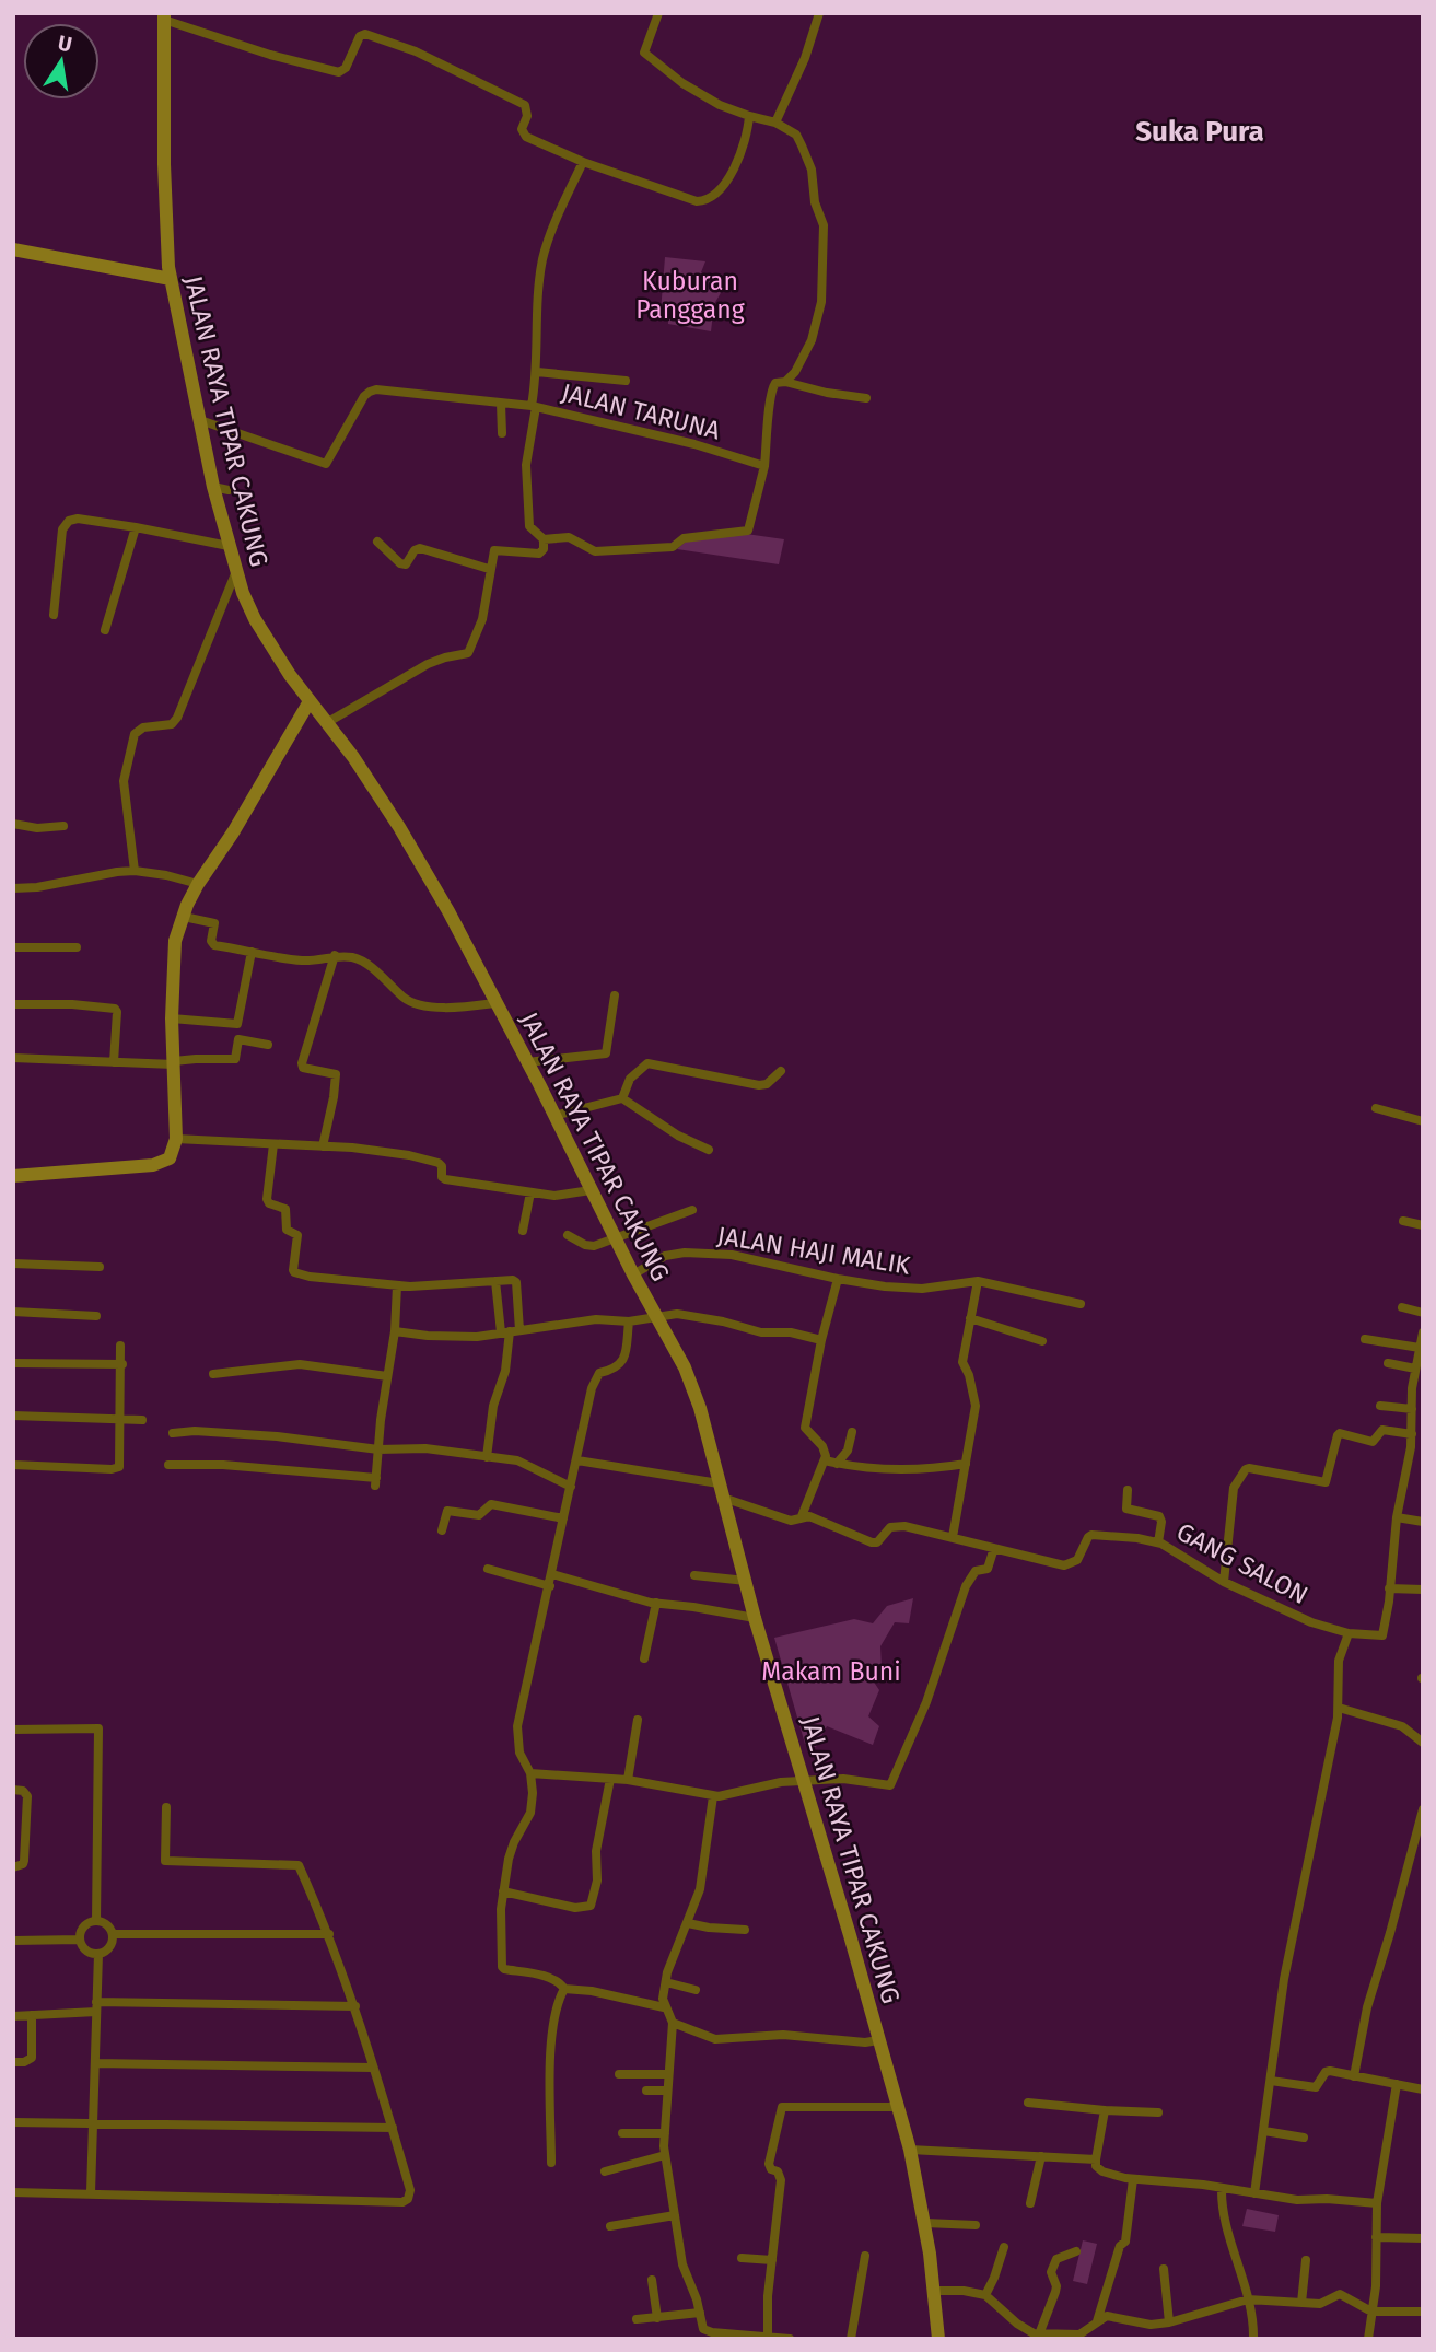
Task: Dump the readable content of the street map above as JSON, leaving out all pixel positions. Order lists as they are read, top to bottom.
{
  "streets": {
    "street": [
      "JALAN TARUNA",
      "JALAN RAYA TIPAR CAKUNG",
      "JALAN HAJI MALIK",
      "GANG SALON"
    ]
  },
  "crossings": [
    ["JALAN TARUNA", "JALAN RAYA TIPAR CAKUNG"],
    ["JALAN RAYA TIPAR CAKUNG", "JALAN HAJI MALIK"],
    ["JALAN RAYA TIPAR CAKUNG", "GANG SALON"]
  ],
  "districts": ["Suka Pura"],
  "parks": ["Kuburan Panggang", "Makam Buni"],
  "north": "top"
}
